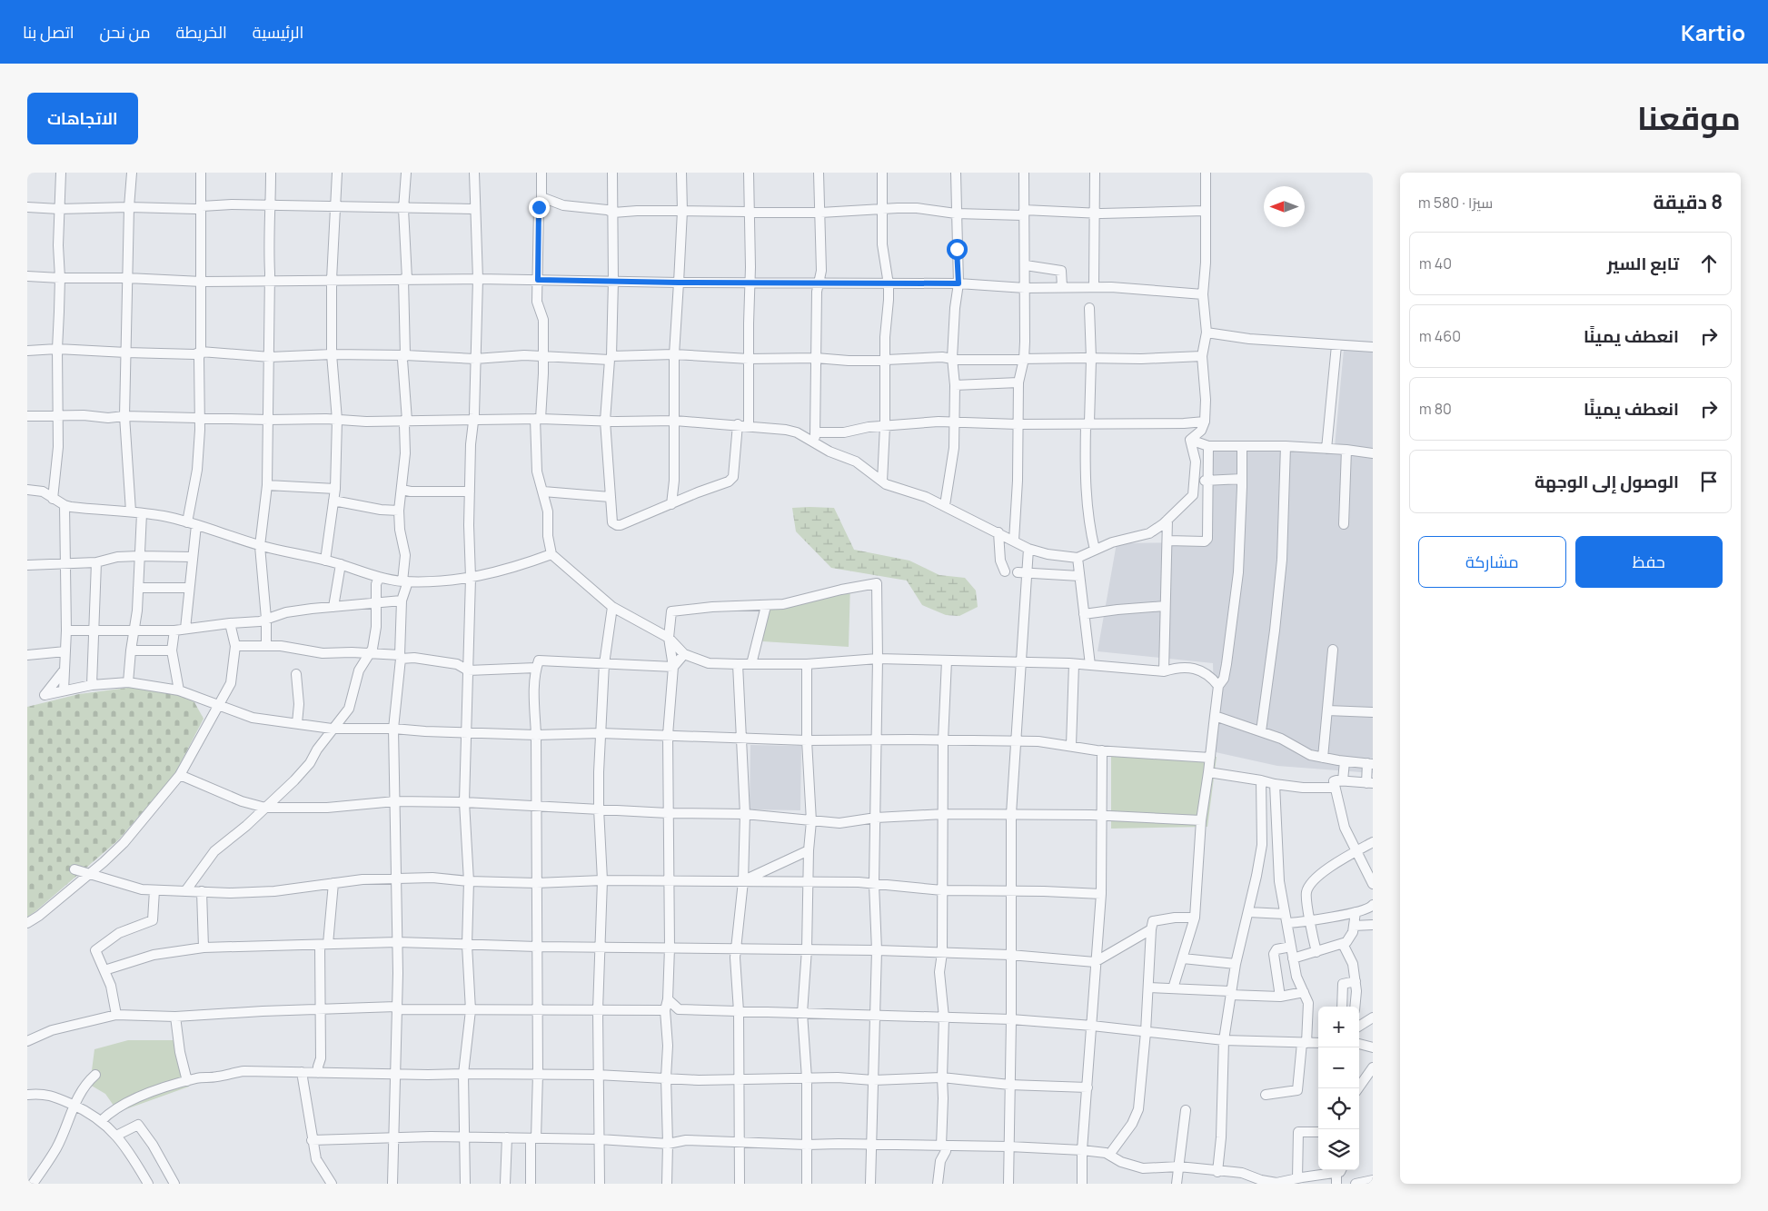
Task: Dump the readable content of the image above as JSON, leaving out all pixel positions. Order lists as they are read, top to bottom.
{
  "north": "left",
  "page": {
    "header": "Kartio",
    "nav": [
      "الرئيسية",
      "الخريطة",
      "من نحن",
      "اتصل بنا"
    ],
    "title": "موقعنا",
    "buttons": [
      "الاتجاهات",
      ["حفظ", "مشاركة"]
    ],
    "heading": ["8 دقيقة", "سيرًا · 580 m"],
    "list": [
      ["تابع السير", "40 m"],
      ["انعطف يمينًا", "460 m"],
      ["انعطف يمينًا", "80 m"],
      "الوصول إلى الوجهة"
    ],
    "map_buttons": ["+", "−"]
  }
}
